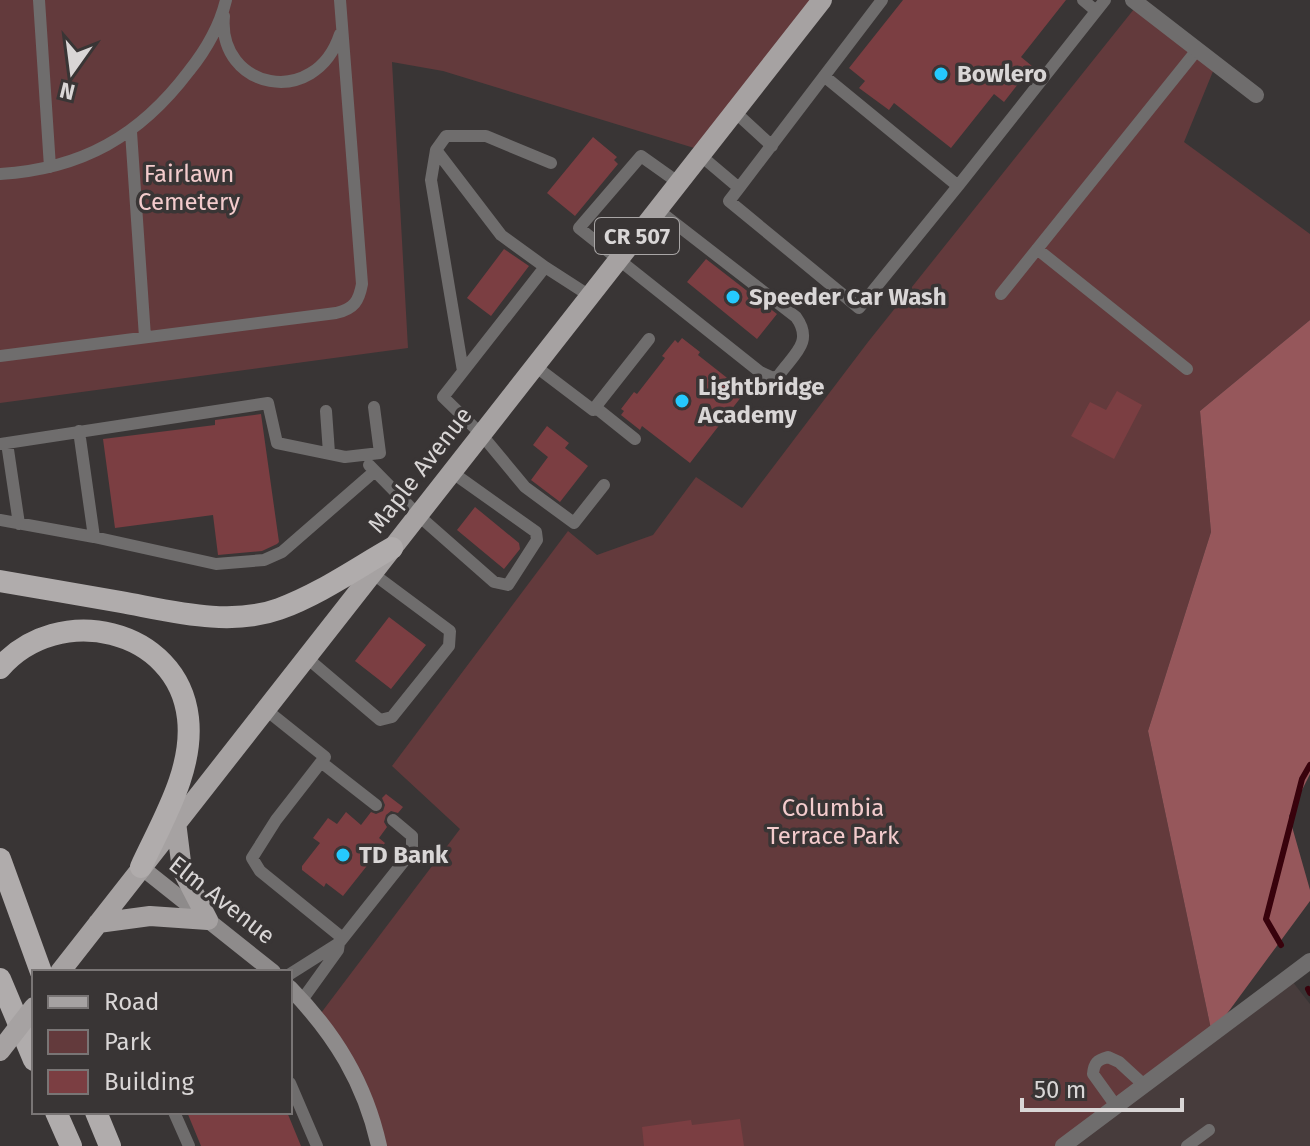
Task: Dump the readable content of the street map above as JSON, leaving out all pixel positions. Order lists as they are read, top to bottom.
{
  "streets": {
    "main road": ["CR 507", "Maple Avenue", "Elm Avenue"]
  },
  "crossings": [
    ["Maple Avenue", "Elm Avenue"]
  ],
  "parks": ["Fairlawn Cemetery", "Columbia Terrace Park"],
  "places": [
    "Bowlero",
    "Speeder Car Wash",
    "Lightbridge Academy",
    "TD Bank"
  ],
  "legend": ["Road", "Park", "Building"],
  "scale_bar": "50 m",
  "north": "bottom"
}
